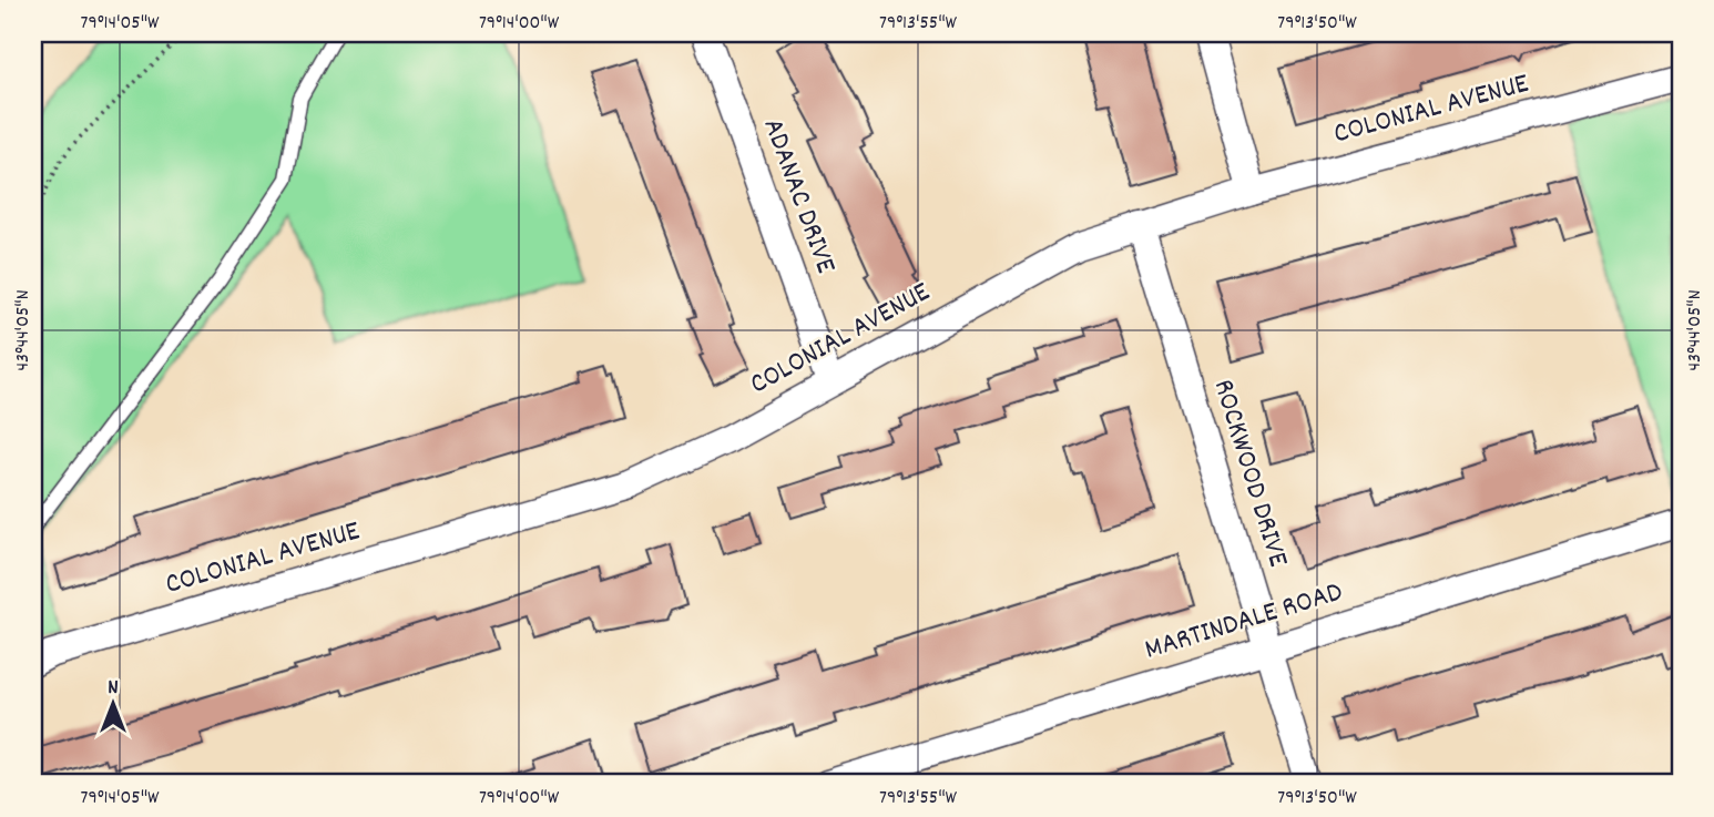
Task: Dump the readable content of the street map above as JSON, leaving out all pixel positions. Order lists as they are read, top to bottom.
{
  "streets": {
    "street": [
      "COLONIAL AVENUE",
      "ADANAC DRIVE",
      "ROCKWOOD DRIVE",
      "MARTINDALE ROAD"
    ]
  },
  "crossings": [
    ["COLONIAL AVENUE", "ADANAC DRIVE"],
    ["COLONIAL AVENUE", "ROCKWOOD DRIVE"],
    ["ROCKWOOD DRIVE", "MARTINDALE ROAD"]
  ],
  "north": "top",
  "coordinates": [
    "79°14'05\"W",
    "79°14'00\"W",
    "79°13'55\"W",
    "79°13'50\"W",
    "43°44'05\"N"
  ]
}
